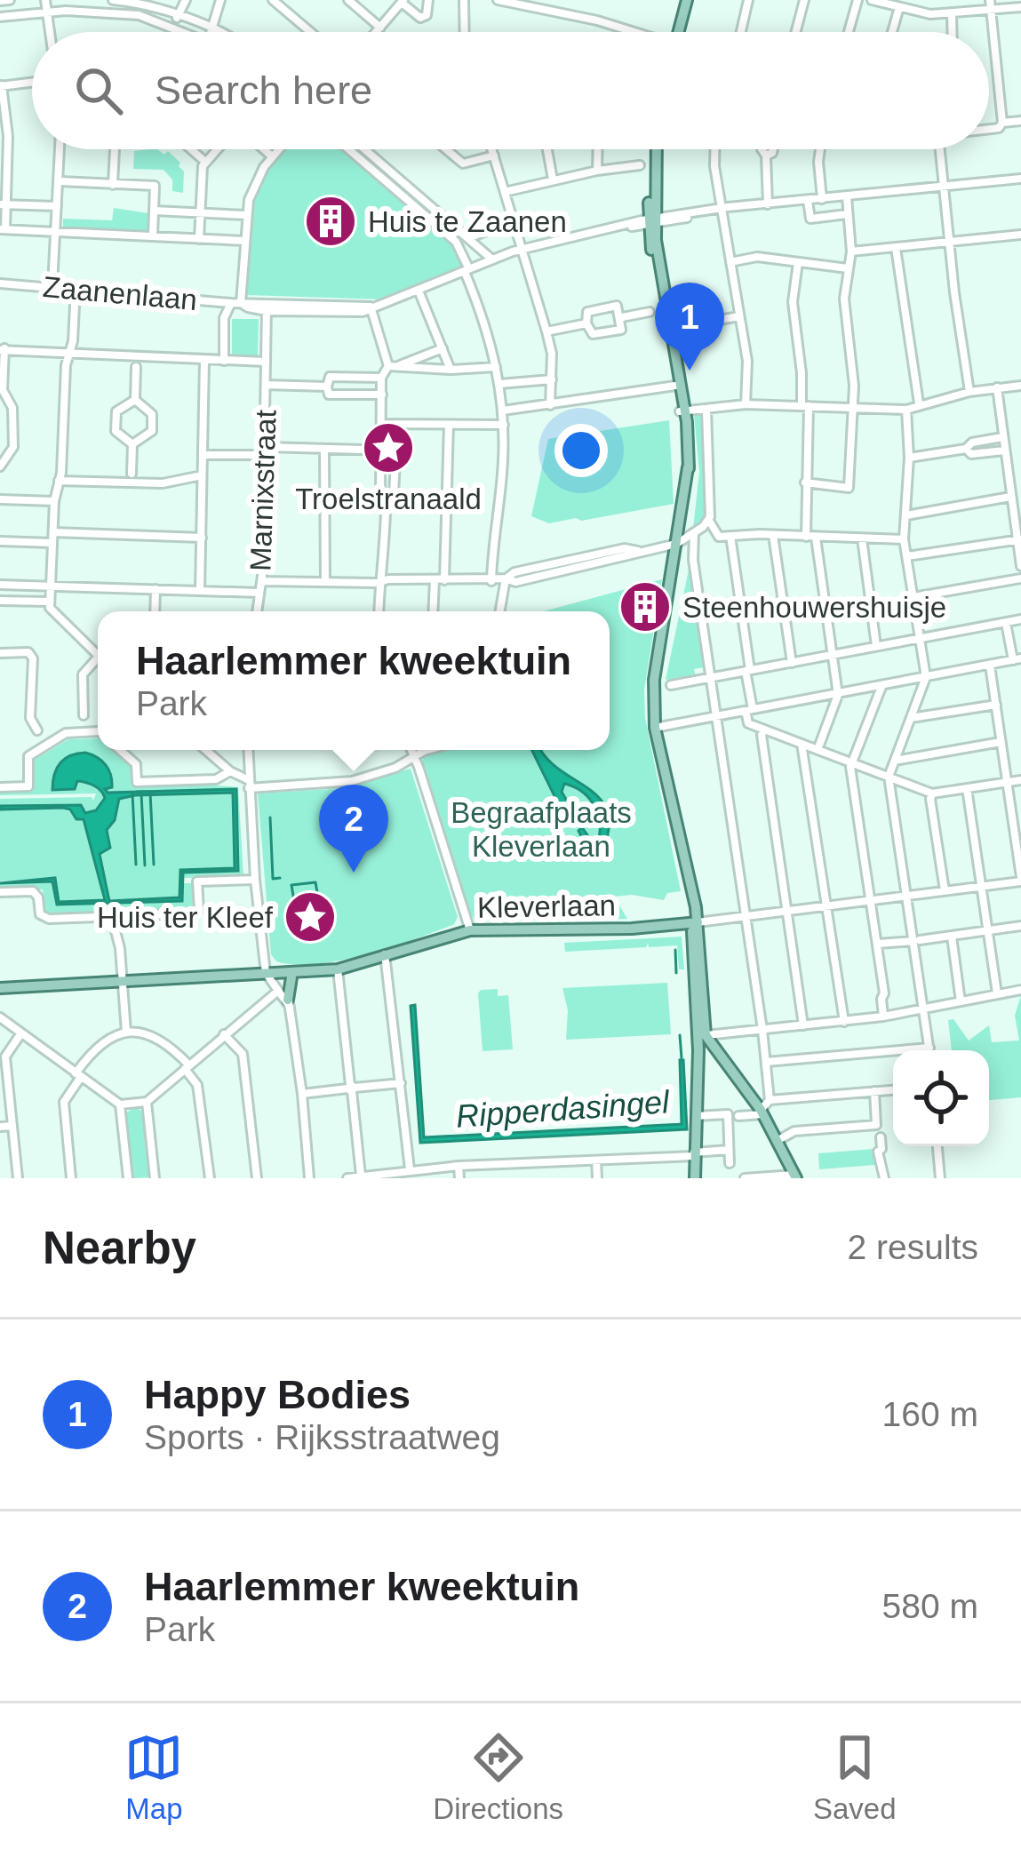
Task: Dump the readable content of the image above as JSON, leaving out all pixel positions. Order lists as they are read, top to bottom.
{
  "streets": {
    "main road": ["Kleverlaan"],
    "street": ["Zaanenlaan", "Marnixstraat"]
  },
  "crossings": [
    ["Zaanenlaan", "Marnixstraat"]
  ],
  "water": ["Ripperdasingel"],
  "parks": ["Begraafplaats Kleverlaan"],
  "places": {
    "building": ["Huis te Zaanen", "Steenhouwershuisje"],
    "place": ["Troelstranaald", "Huis ter Kleef"]
  },
  "page": {
    "search": "Search here",
    "pins": ["1", "2"],
    "popup": ["Haarlemmer kweektuin", "Park"],
    "heading": ["Nearby", "2 results"],
    "list": [
      {
        "mark": "1",
        "name": "Happy Bodies",
        "note": "Sports · Rijksstraatweg",
        "value": "160 m"
      },
      {
        "mark": "2",
        "name": "Haarlemmer kweektuin",
        "note": "Park",
        "value": "580 m"
      }
    ],
    "nav": ["Map", "Directions", "Saved"]
  }
}
